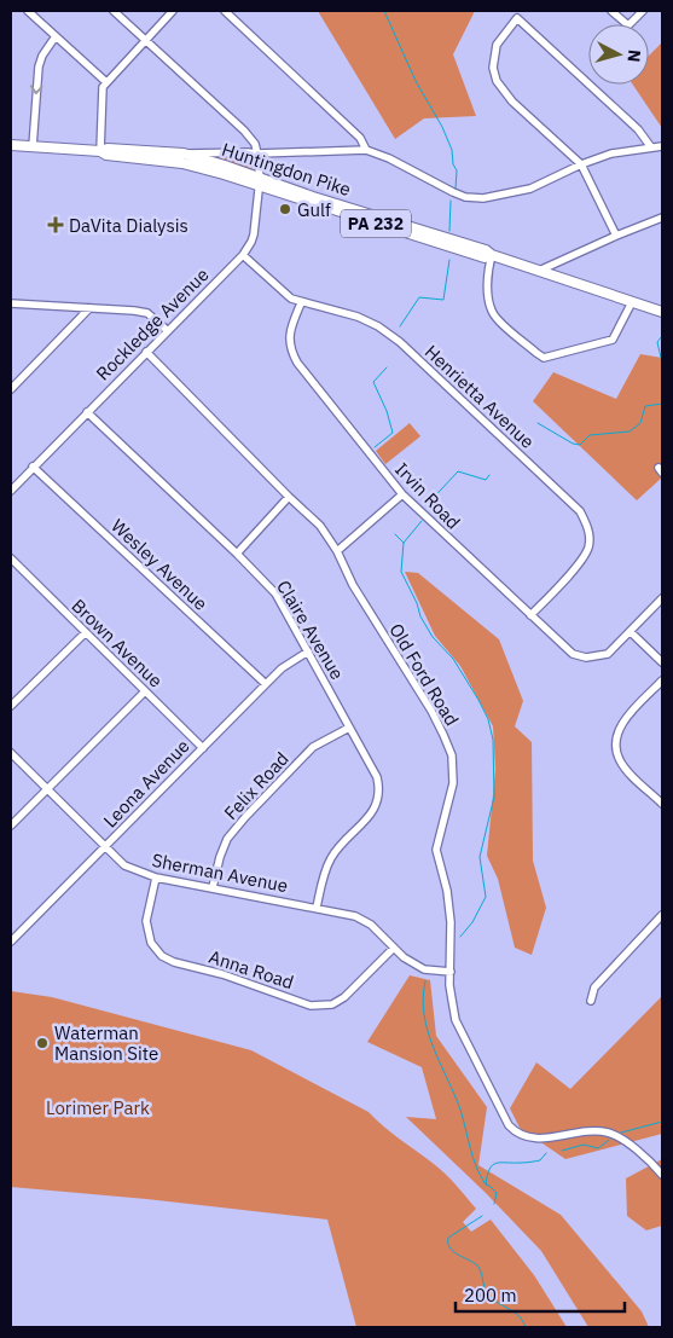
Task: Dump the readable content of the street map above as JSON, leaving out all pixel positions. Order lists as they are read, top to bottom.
{
  "streets": {
    "main road": ["Huntingdon Pike", "PA 232"],
    "street": [
      "Rockledge Avenue",
      "Henrietta Avenue",
      "Irvin Road",
      "Wesley Avenue",
      "Claire Avenue",
      "Brown Avenue",
      "Old Ford Road",
      "Leona Avenue",
      "Felix Road",
      "Sherman Avenue",
      "Anna Road"
    ]
  },
  "crossings": [
    ["Huntingdon Pike", "Rockledge Avenue"],
    ["Rockledge Avenue", "Henrietta Avenue"],
    ["Rockledge Avenue", "Wesley Avenue"],
    ["Rockledge Avenue", "Claire Avenue"],
    ["Rockledge Avenue", "Old Ford Road"],
    ["Henrietta Avenue", "Irvin Road"],
    ["Wesley Avenue", "Leona Avenue"],
    ["Claire Avenue", "Leona Avenue"],
    ["Claire Avenue", "Felix Road"],
    ["Claire Avenue", "Sherman Avenue"],
    ["Brown Avenue", "Leona Avenue"],
    ["Old Ford Road", "Sherman Avenue"],
    ["Leona Avenue", "Sherman Avenue"],
    ["Felix Road", "Sherman Avenue"],
    ["Sherman Avenue", "Anna Road"]
  ],
  "parks": ["Lorimer Park"],
  "places": {
    "other": ["Gulf", "Waterman Mansion Site"],
    "health": ["DaVita Dialysis"]
  },
  "scale_bar": "200 m",
  "north": "right"
}
